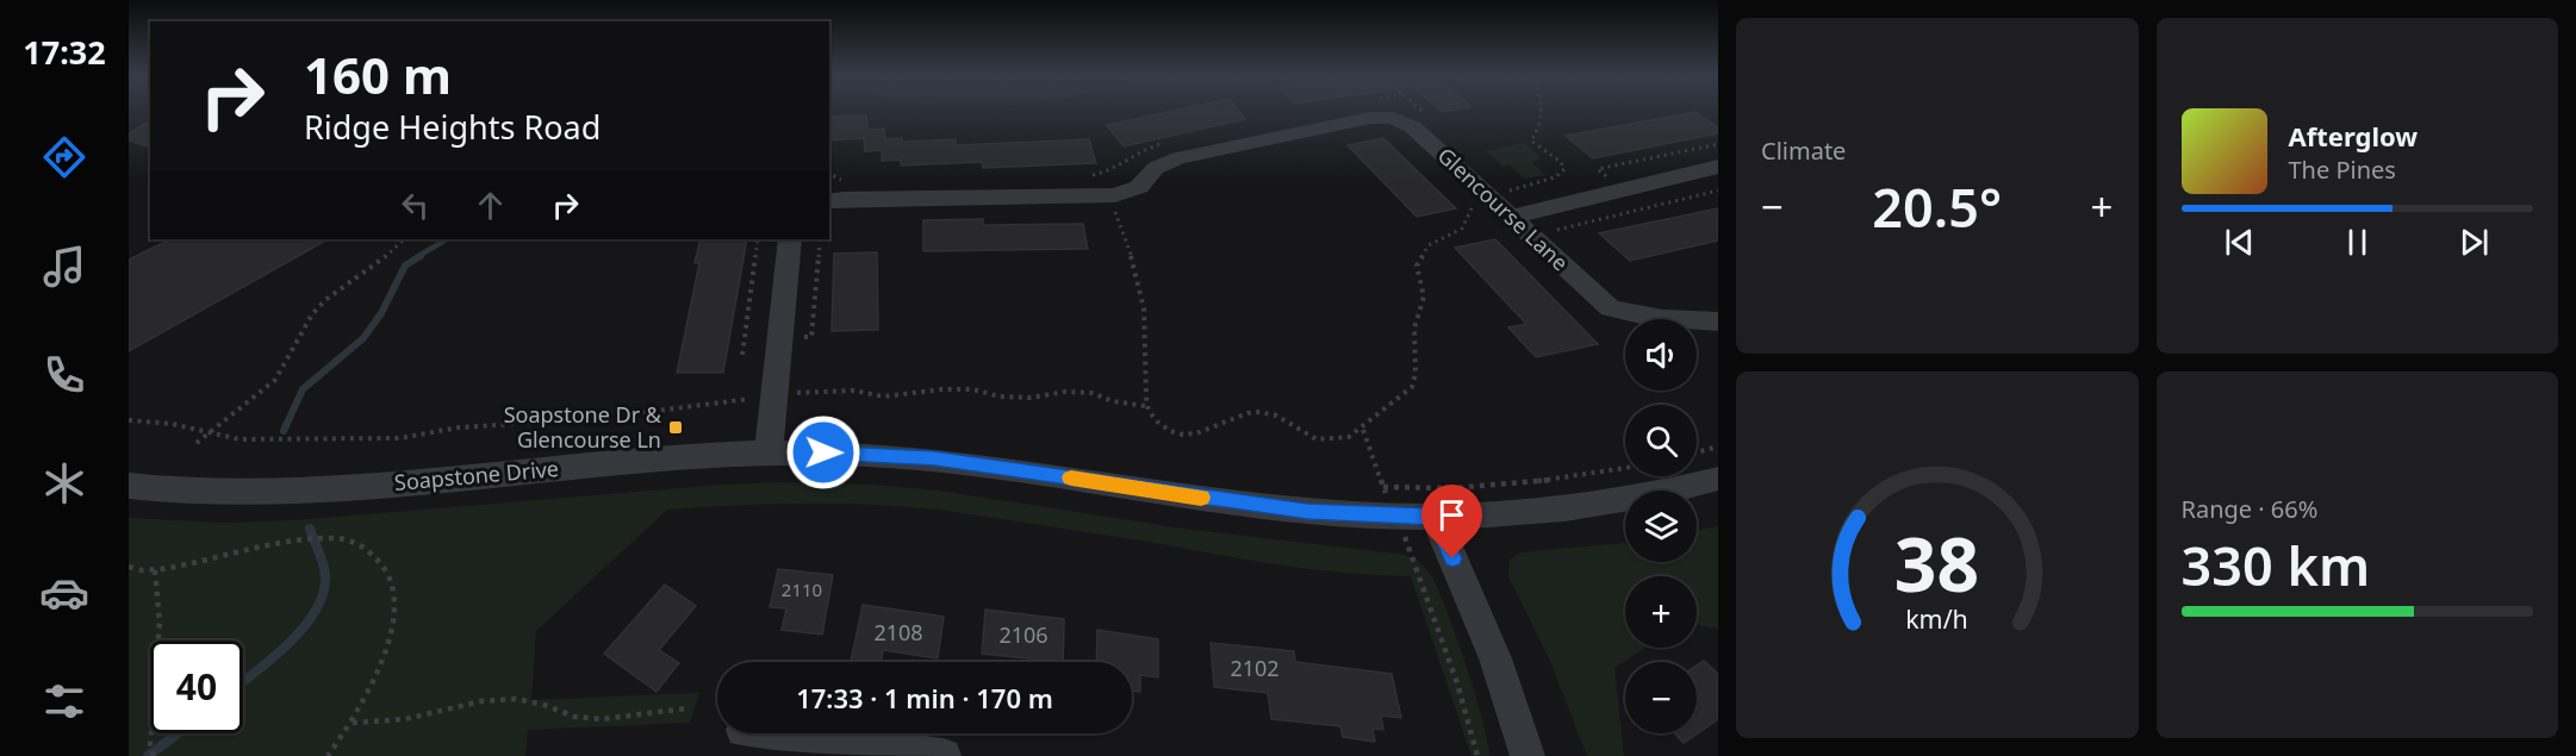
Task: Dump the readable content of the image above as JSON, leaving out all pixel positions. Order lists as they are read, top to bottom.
{
  "streets": {
    "street": ["Glencourse Lane", "Soapstone Drive"]
  },
  "places": {
    "transit": ["Soapstone Dr & Glencourse Ln"]
  },
  "house_numbers": [
    "2110",
    "2108",
    "2106",
    "2102"
  ],
  "page": {
    "tabs": "17:32",
    "tile": [
      "Climate",
      ["Range · 66%", "330 km"]
    ],
    "turn": ["160 m", "Ridge Heights Road"],
    "song": ["Afterglow", "The Pines"],
    "heat": ["−", "20.5°", "+"],
    "map_buttons": ["+", "−"],
    "limit": "40",
    "trip": "17:33 · 1 min · 170 m",
    "gauge": ["38", "km/h"]
  }
}
